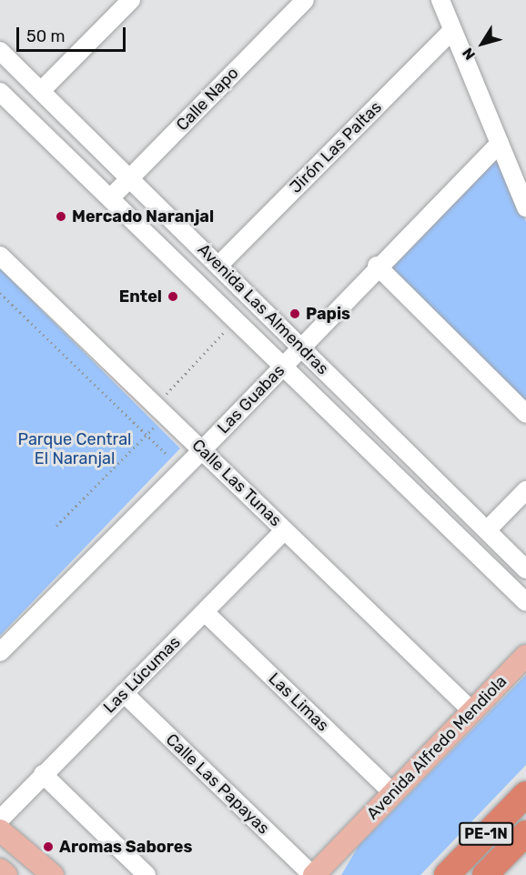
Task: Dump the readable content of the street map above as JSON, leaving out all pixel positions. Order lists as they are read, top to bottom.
{
  "streets": {
    "highway": ["PE-1N"],
    "main road": ["Avenida Alfredo Mendiola"],
    "street": [
      "Calle Napo",
      "Jirón Las Paltas",
      "Avenida Las Almendras",
      "Las Guabas",
      "Calle Las Tunas",
      "Las Lúcumas",
      "Las Limas",
      "Calle Las Papayas"
    ]
  },
  "crossings": [
    ["Calle Napo", "Avenida Las Almendras"],
    ["Jirón Las Paltas", "Avenida Las Almendras"],
    ["Avenida Las Almendras", "Las Guabas"],
    ["Las Guabas", "Calle Las Tunas"],
    ["Calle Las Tunas", "Las Lúcumas"],
    ["Calle Las Tunas", "Avenida Alfredo Mendiola"],
    ["Las Lúcumas", "Las Limas"],
    ["Las Lúcumas", "Calle Las Papayas"],
    ["Las Limas", "Avenida Alfredo Mendiola"],
    ["Avenida Alfredo Mendiola", "Calle Las Papayas"]
  ],
  "parks": ["Parque Central El Naranjal"],
  "places": [
    "Mercado Naranjal",
    "Entel",
    "Papis",
    "Aromas Sabores"
  ],
  "scale_bar": "50 m",
  "north": "bottom left"
}
